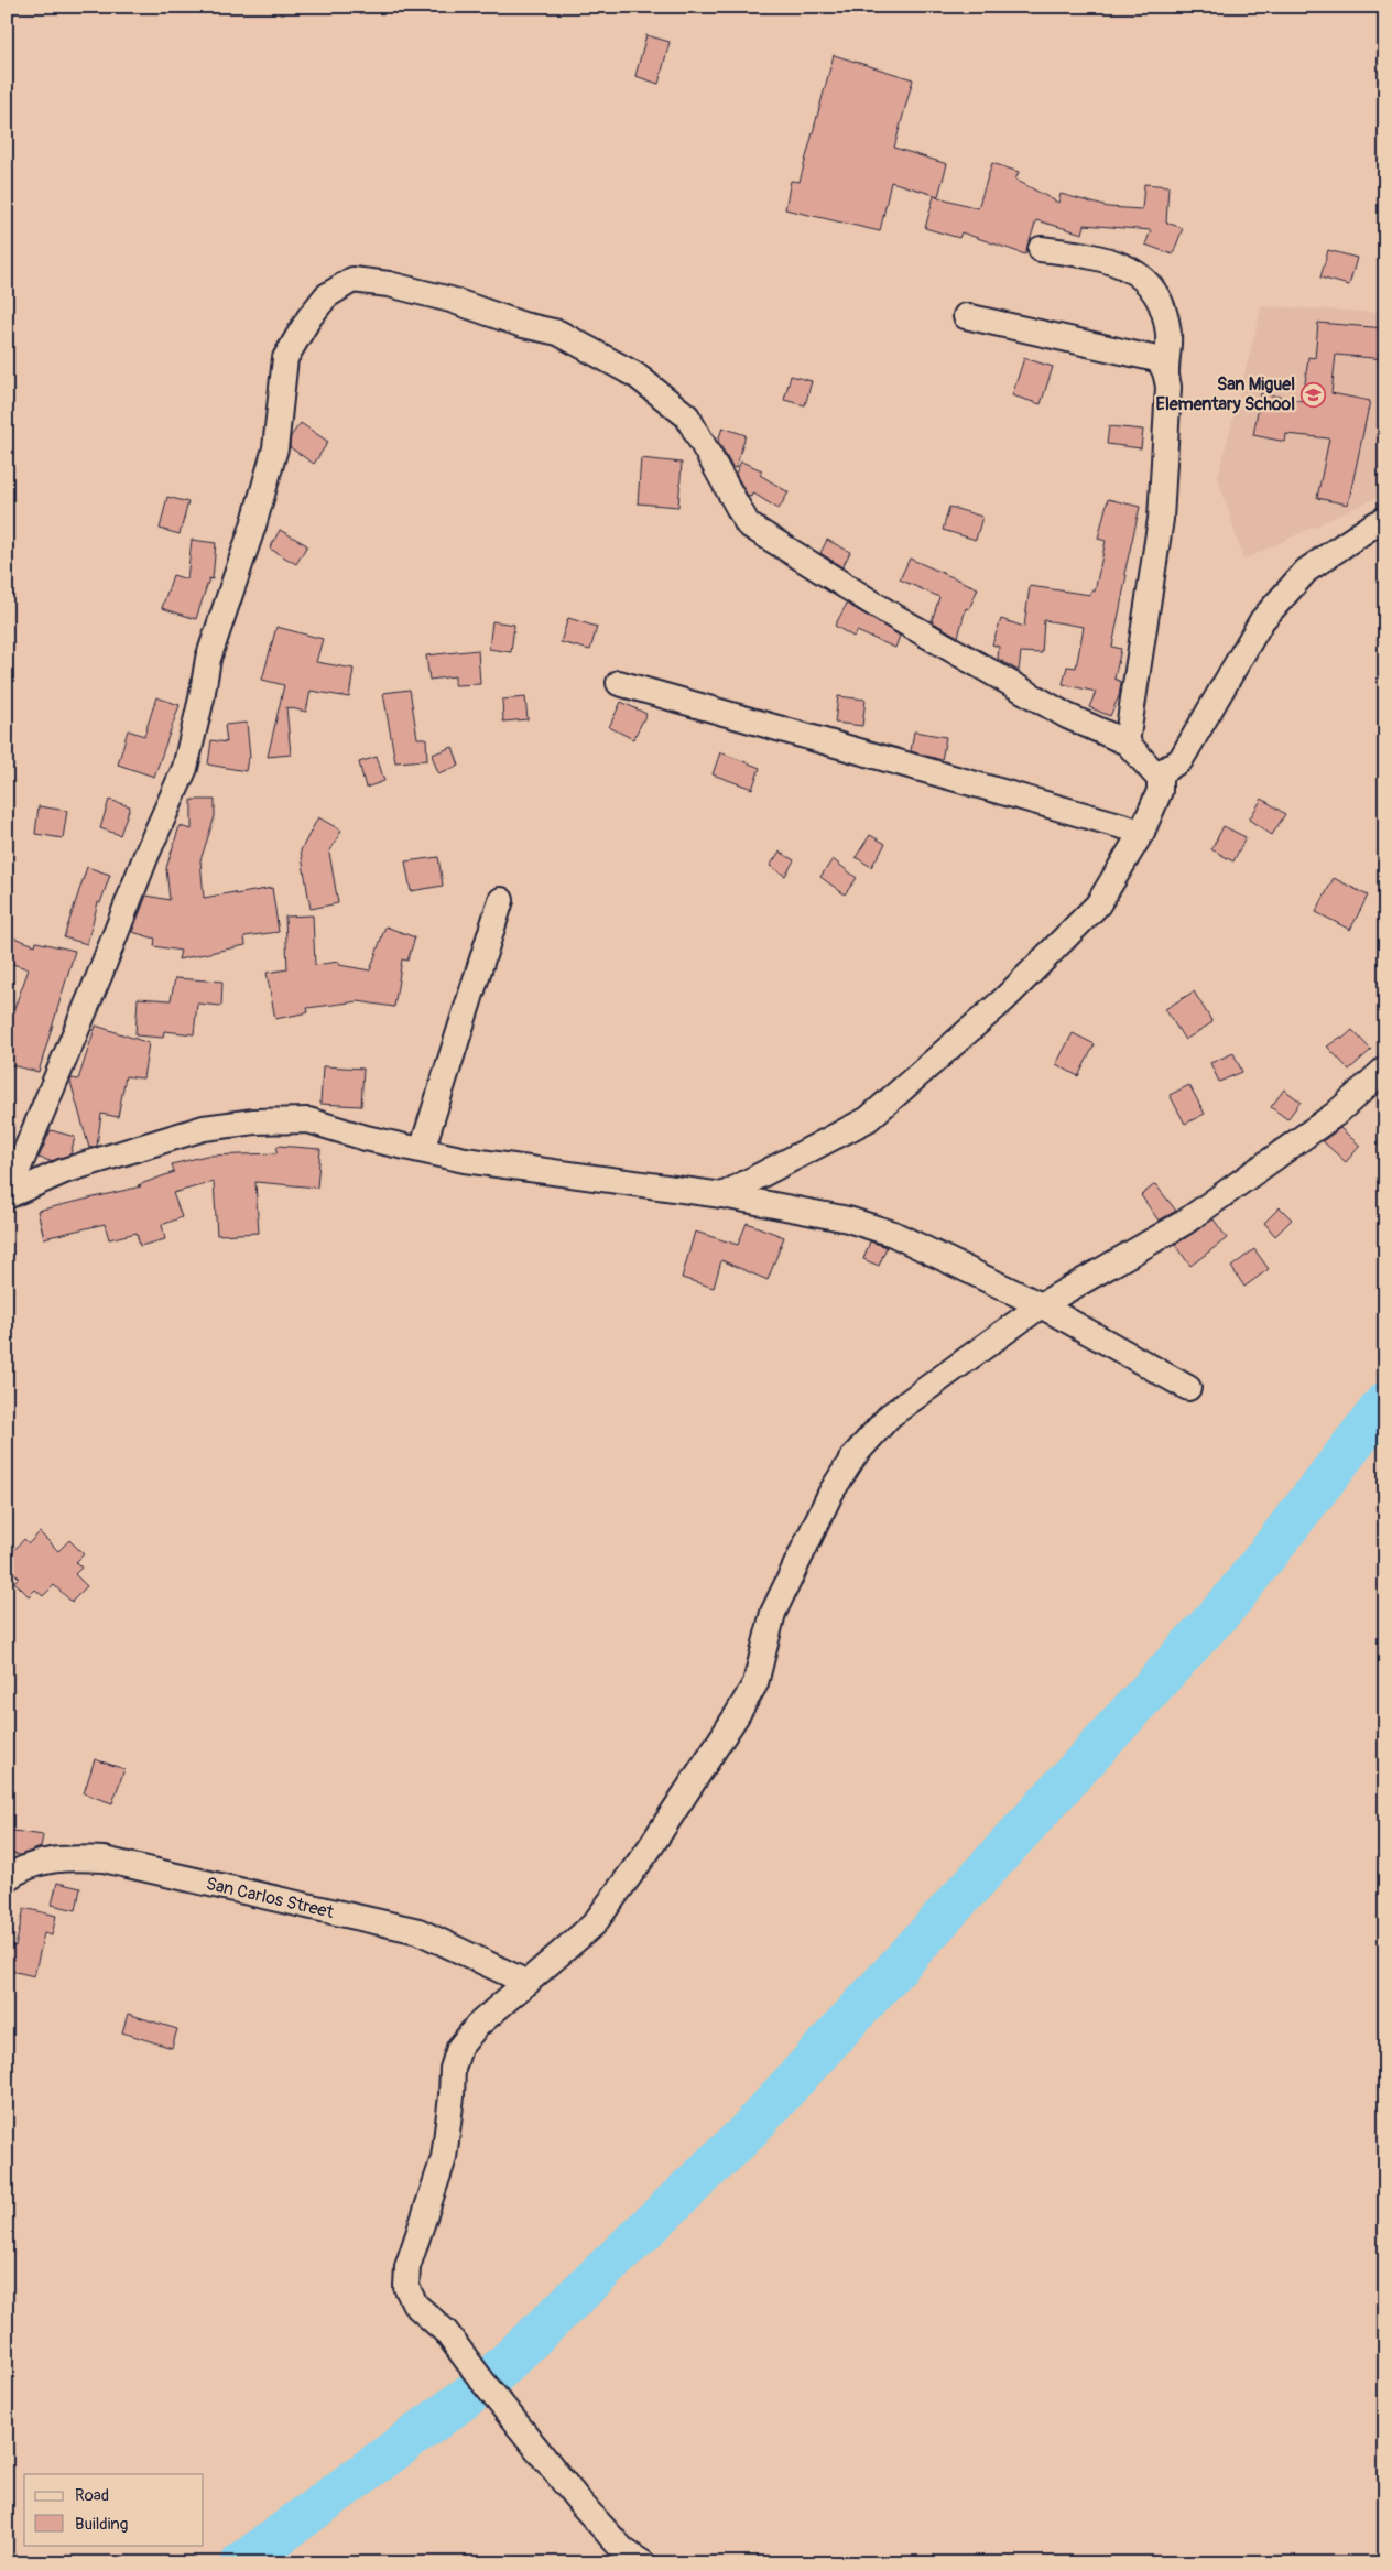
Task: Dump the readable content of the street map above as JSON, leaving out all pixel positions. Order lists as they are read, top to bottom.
{
  "streets": {
    "street": ["San Carlos Street"]
  },
  "places": {
    "school or university": ["San Miguel Elementary School"]
  },
  "legend": ["Road", "Building"]
}
